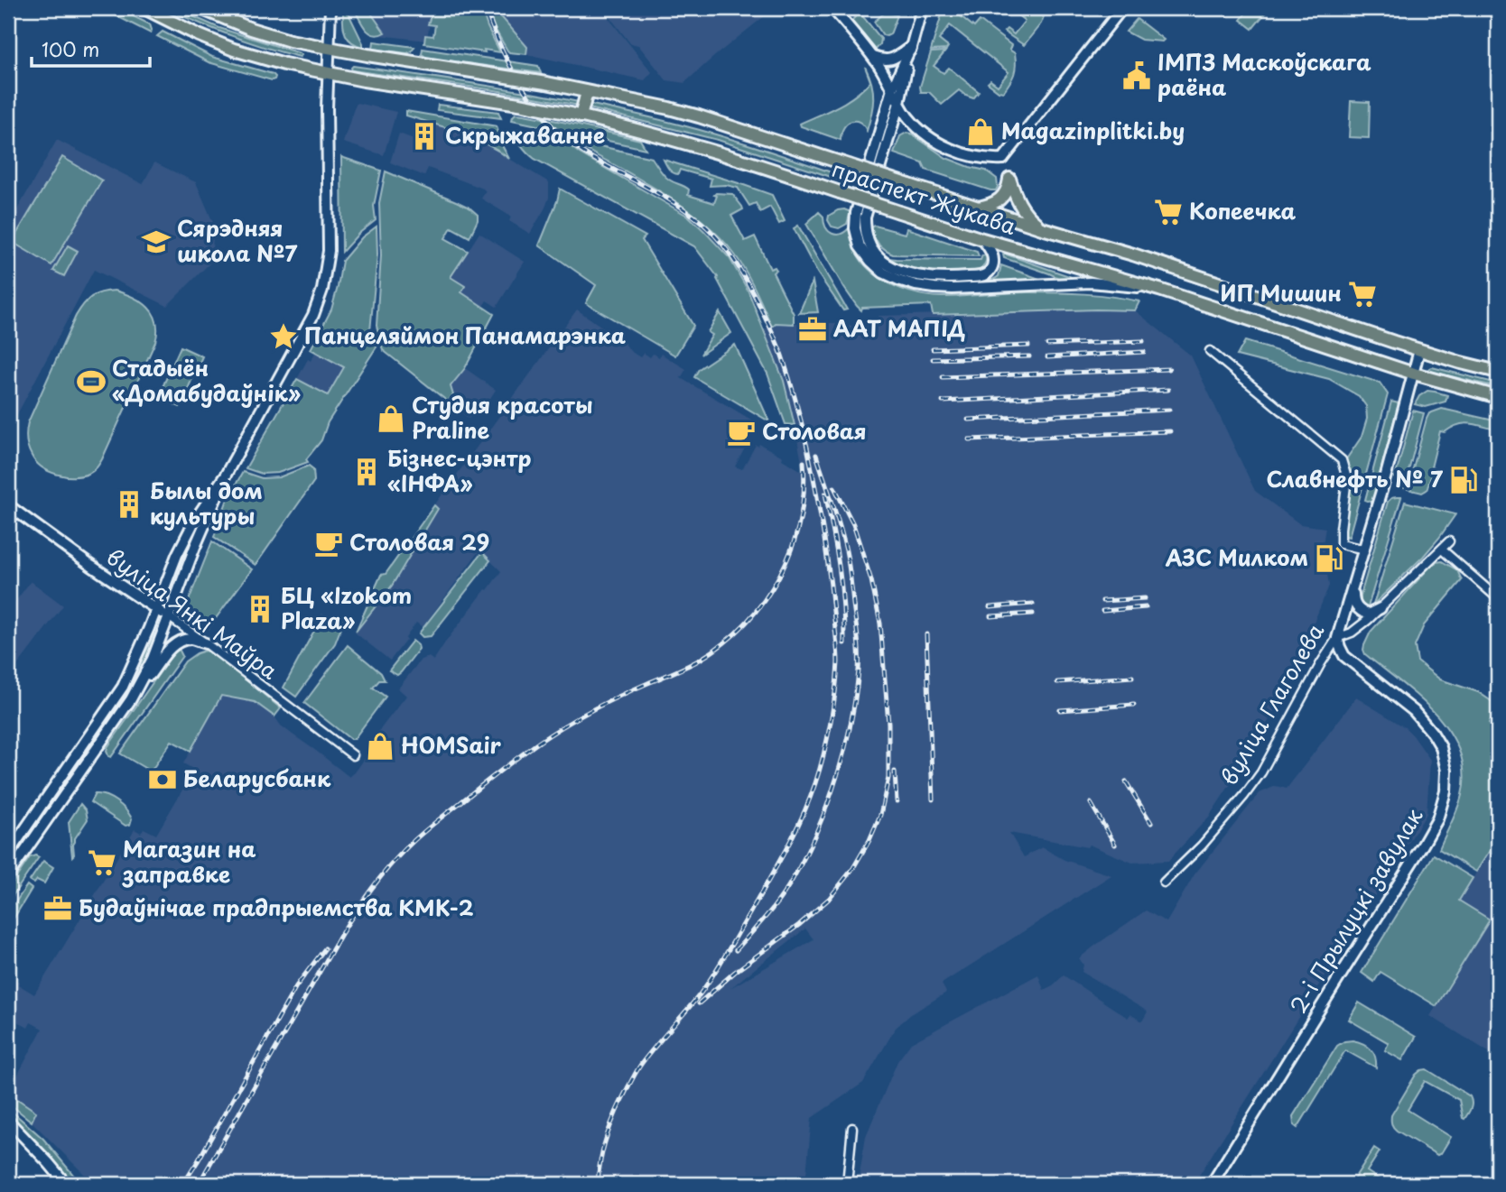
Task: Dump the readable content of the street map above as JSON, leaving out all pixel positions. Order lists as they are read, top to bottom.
{
  "streets": {
    "main road": [
      "праспект Жукава",
      "вуліца Янкі Маўра",
      "вуліца Глаголева",
      "2-і Прылуцкі завулак"
    ]
  },
  "crossings": [
    ["праспект Жукава", "вуліца Глаголева"],
    ["вуліца Глаголева", "2-і Прылуцкі завулак"]
  ],
  "places": {
    "public building": ["ІМПЗ Маскоўскага раёна"],
    "shop": ["Magazinplitki.by", "Студия красоты Praline", "HOMSair"],
    "building": [
      "Скрыжаванне",
      "Бізнес-цэнтр «ІНФА»",
      "Былы дом культуры",
      "БЦ «Izokom Plaza»"
    ],
    "supermarket": ["Копеечка", "ИП Мишин", "Магазин на заправке"],
    "school or university": ["Сярэдняя школа №7"],
    "office": ["ААТ МАПІД", "Будаўнічае прадпрыемства КМК-2"],
    "place": ["Панцеляймон Панамарэнка"],
    "sports": ["Стадыён «Домабудаўнік»"],
    "cafe": ["Столовая", "Столовая 29"],
    "fuel station": ["Славнефть № 7", "АЗС Милком"],
    "bank": ["Беларусбанк"]
  },
  "scale_bar": "100 m"
}
